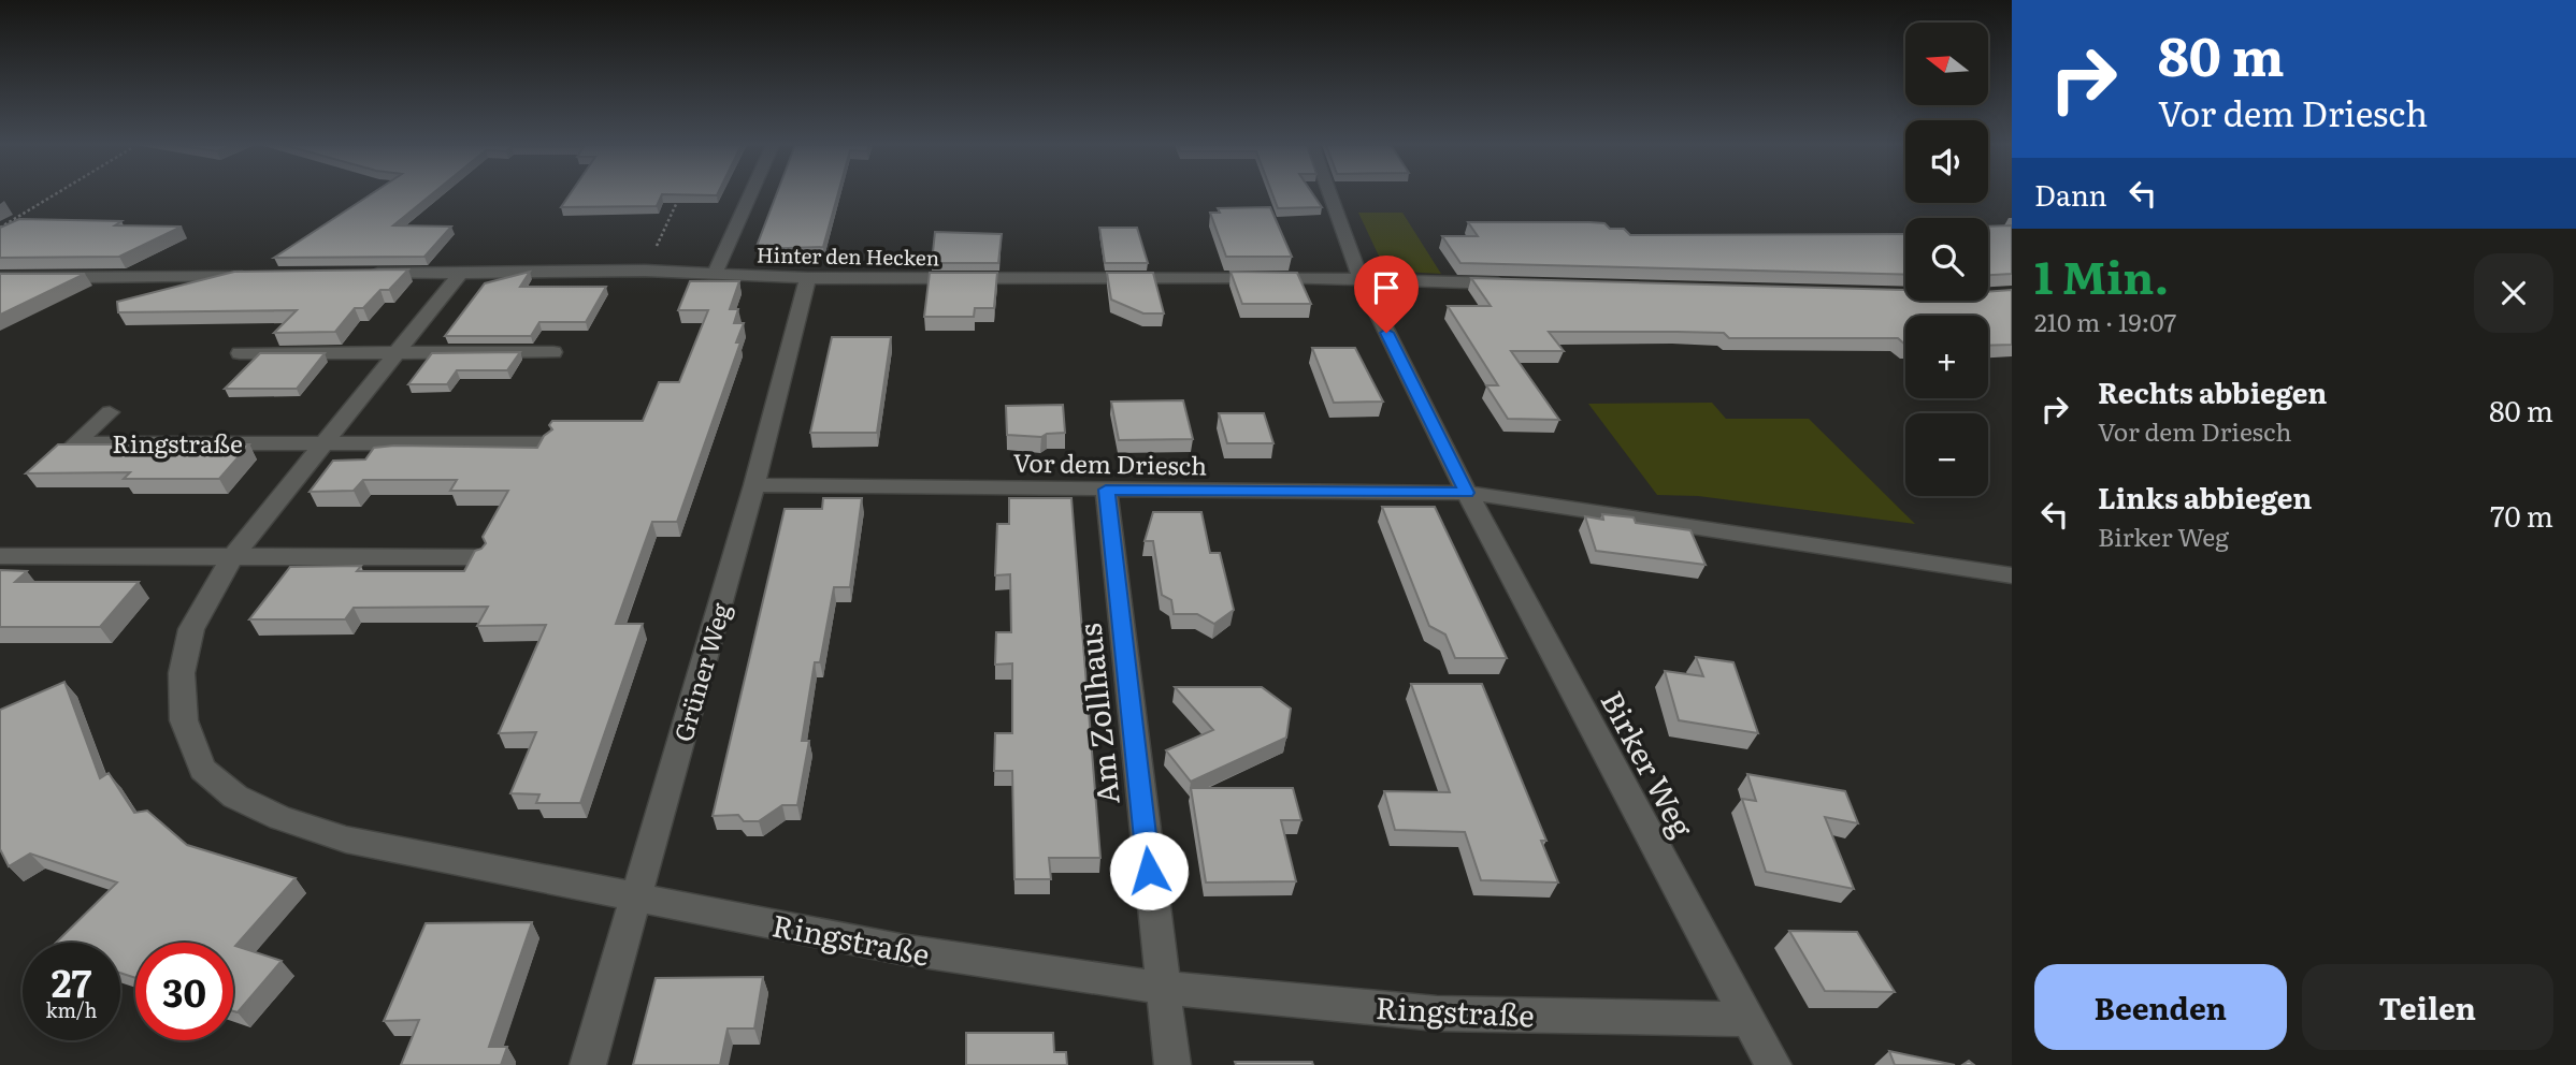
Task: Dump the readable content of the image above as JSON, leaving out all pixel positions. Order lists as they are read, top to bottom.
{
  "streets": {
    "street": [
      "Hinter den Hecken",
      "Ringstraße",
      "Vor dem Driesch",
      "Grüner Weg",
      "Am Zollhaus",
      "Birker Weg"
    ]
  },
  "crossings": [
    ["Hinter den Hecken", "Ringstraße"],
    ["Hinter den Hecken", "Grüner Weg"],
    ["Hinter den Hecken", "Birker Weg"],
    ["Ringstraße", "Grüner Weg"],
    ["Ringstraße", "Am Zollhaus"],
    ["Ringstraße", "Birker Weg"],
    ["Vor dem Driesch", "Grüner Weg"],
    ["Vor dem Driesch", "Am Zollhaus"],
    ["Vor dem Driesch", "Birker Weg"]
  ],
  "north": "left",
  "page": {
    "turn": ["80 m", "Vor dem Driesch"],
    "map_buttons": ["+", "−"],
    "then": "Dann",
    "heading": ["1 Min.", "210 m · 19:07"],
    "list": [
      {
        "name": "Rechts abbiegen",
        "note": "Vor dem Driesch",
        "value": "80 m"
      },
      {
        "name": "Links abbiegen",
        "note": "Birker Weg",
        "value": "70 m"
      }
    ],
    "speed": "27 km/h",
    "limit": "30",
    "buttons": ["Beenden", "Teilen"]
  }
}
